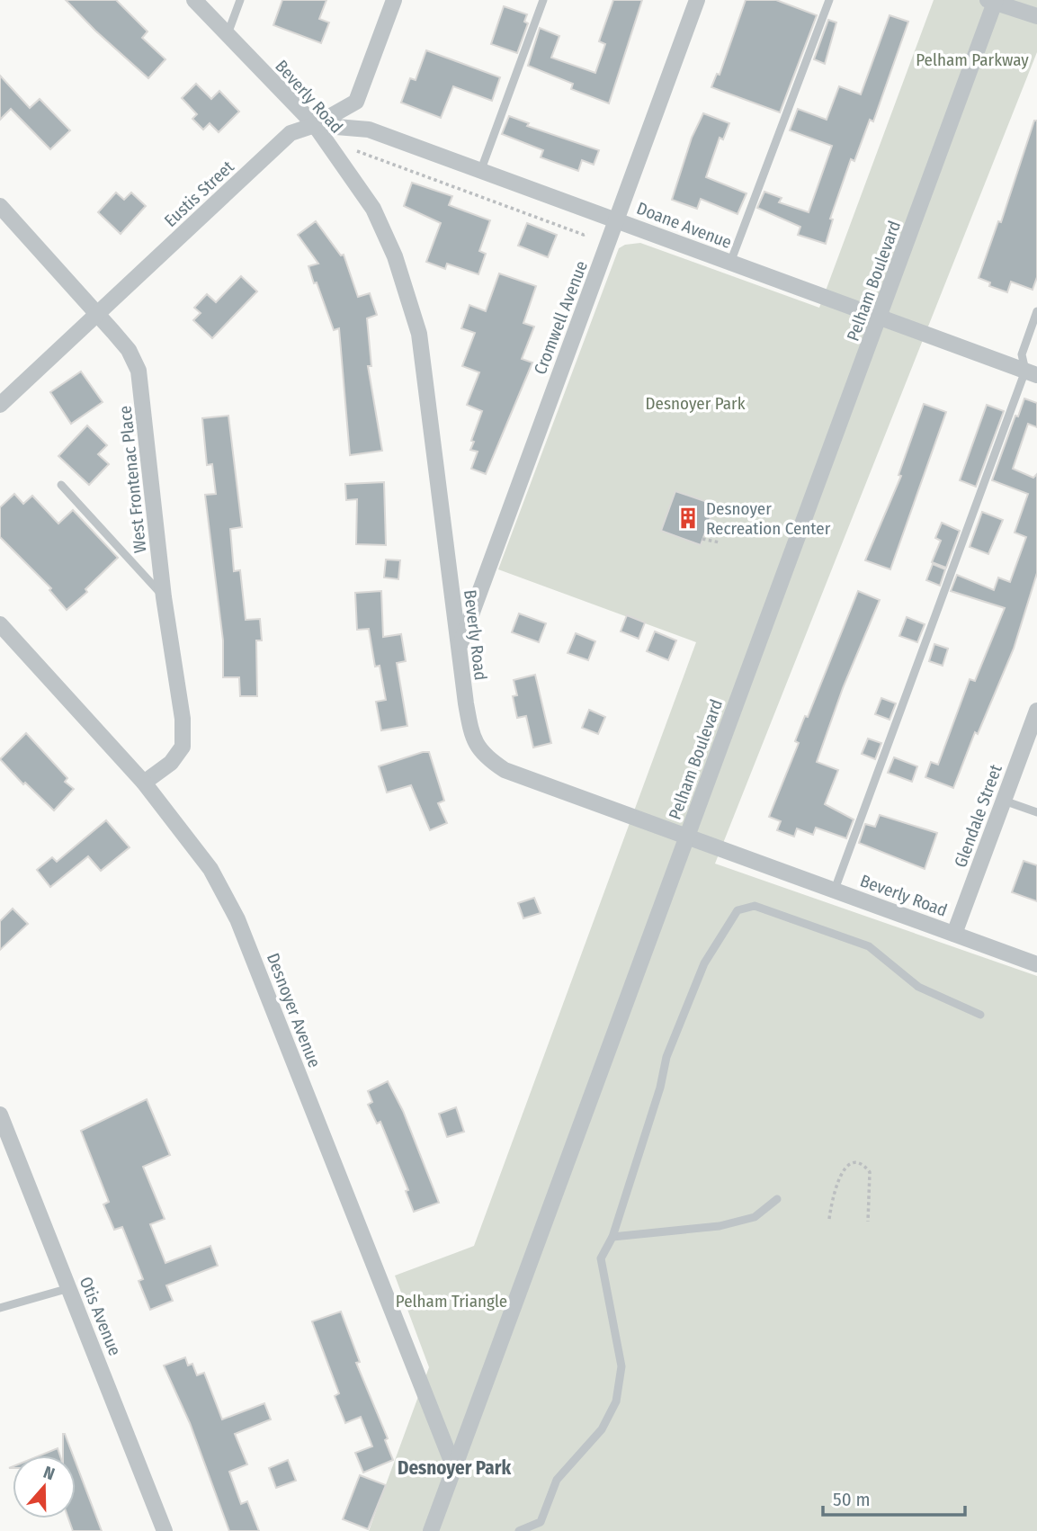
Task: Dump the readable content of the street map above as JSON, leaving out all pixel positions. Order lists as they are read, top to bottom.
{
  "streets": {
    "street": [
      "Beverly Road",
      "Eustis Street",
      "Doane Avenue",
      "Pelham Boulevard",
      "Cromwell Avenue",
      "West Frontenac Place",
      "Glendale Street",
      "Desnoyer Avenue",
      "Otis Avenue"
    ]
  },
  "crossings": [
    ["Beverly Road", "Eustis Street"],
    ["Beverly Road", "Doane Avenue"],
    ["Beverly Road", "Pelham Boulevard"],
    ["Beverly Road", "Cromwell Avenue"],
    ["Beverly Road", "Glendale Street"],
    ["Eustis Street", "Doane Avenue"],
    ["Eustis Street", "West Frontenac Place"],
    ["Doane Avenue", "Pelham Boulevard"],
    ["Doane Avenue", "Cromwell Avenue"],
    ["Pelham Boulevard", "Desnoyer Avenue"],
    ["West Frontenac Place", "Desnoyer Avenue"]
  ],
  "districts": ["Desnoyer Park"],
  "parks": ["Pelham Parkway", "Desnoyer Park", "Pelham Triangle"],
  "places": {
    "building": ["Desnoyer Recreation Center"]
  },
  "scale_bar": "50 m",
  "north": "top"
}
